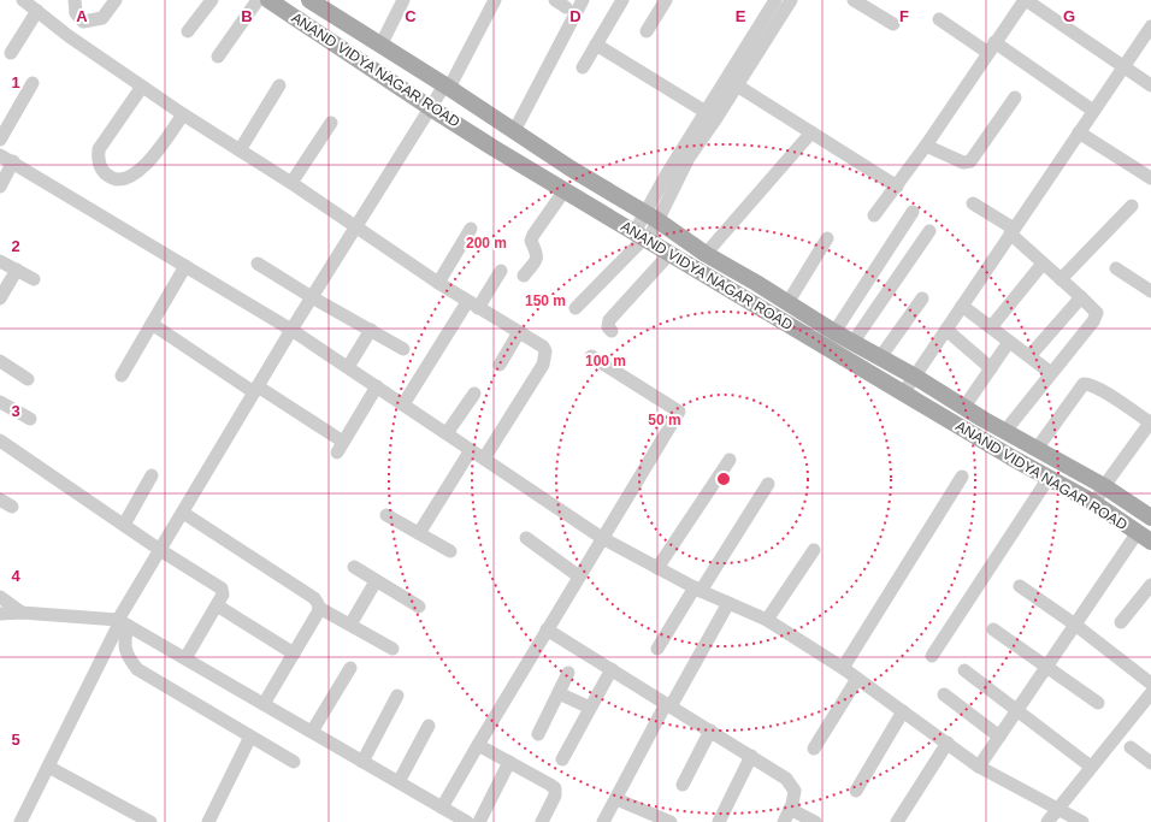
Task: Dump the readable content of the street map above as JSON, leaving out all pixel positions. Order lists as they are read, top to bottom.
{
  "streets": {
    "main road": ["ANAND VIDYA NAGAR ROAD"]
  },
  "grid": {
    "columns": [
      "A",
      "B",
      "C",
      "D",
      "E",
      "F",
      "G"
    ],
    "rows": [
      "1",
      "2",
      "3",
      "4",
      "5"
    ]
  },
  "rings": [
    "200 m",
    "150 m",
    "100 m",
    "50 m"
  ]
}
